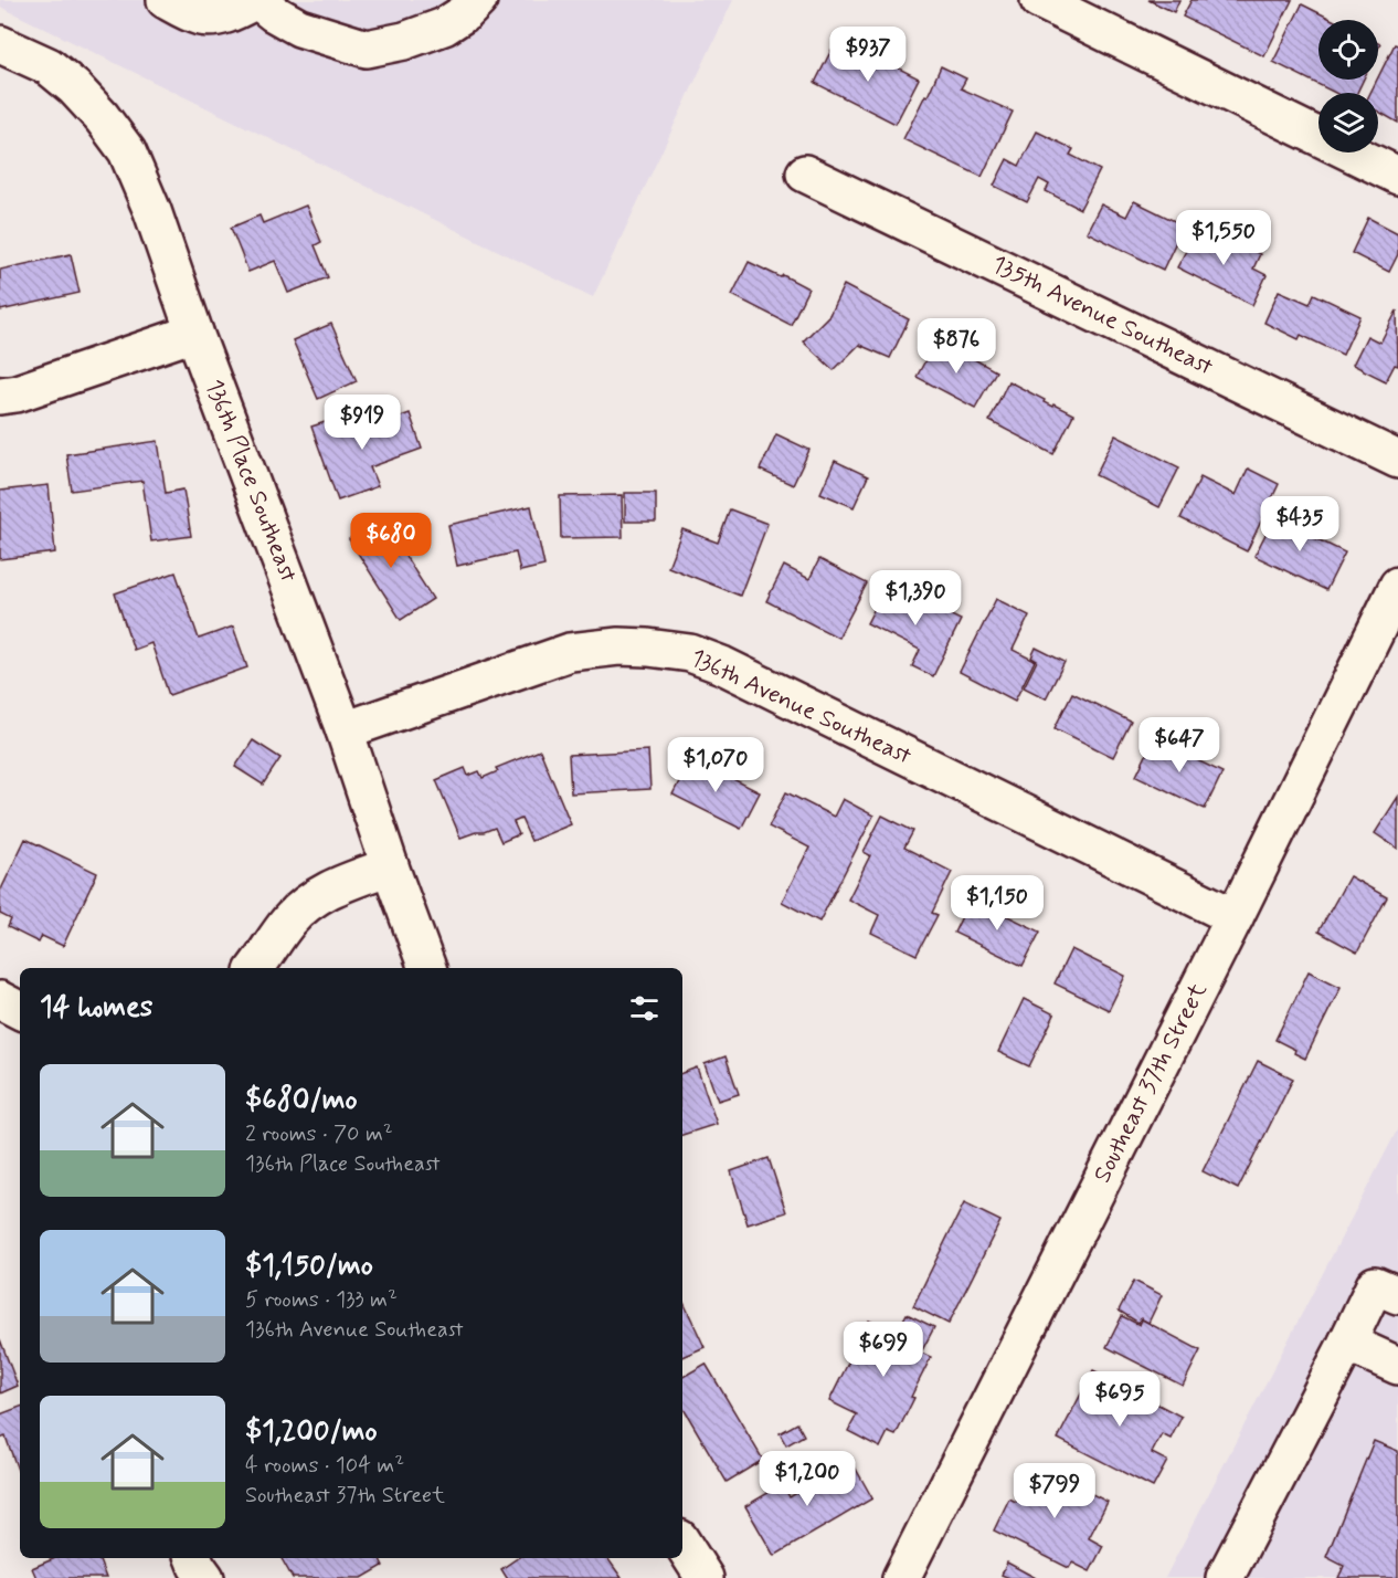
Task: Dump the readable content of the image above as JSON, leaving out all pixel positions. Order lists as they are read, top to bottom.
{
  "streets": {
    "street": [
      "135th Avenue Southeast",
      "136th Place Southeast",
      "136th Avenue Southeast",
      "Southeast 37th Street"
    ]
  },
  "crossings": [
    ["136th Place Southeast", "136th Avenue Southeast"],
    ["136th Avenue Southeast", "Southeast 37th Street"]
  ],
  "page": {
    "price": [
      "$937",
      "$1,550",
      "$876",
      "$919",
      "$435",
      "$680",
      "$1,390",
      "$647",
      "$1,070",
      "$1,150",
      "$699",
      "$695",
      "$1,200",
      "$799"
    ],
    "heading": "14 homes",
    "list": [
      {
        "name": "$680/mo",
        "note": "2 rooms · 70 m² · 136th Place Southeast"
      },
      {
        "name": "$1,150/mo",
        "note": "5 rooms · 133 m² · 136th Avenue Southeast"
      },
      {
        "name": "$1,200/mo",
        "note": "4 rooms · 104 m² · Southeast 37th Street"
      }
    ]
  }
}
